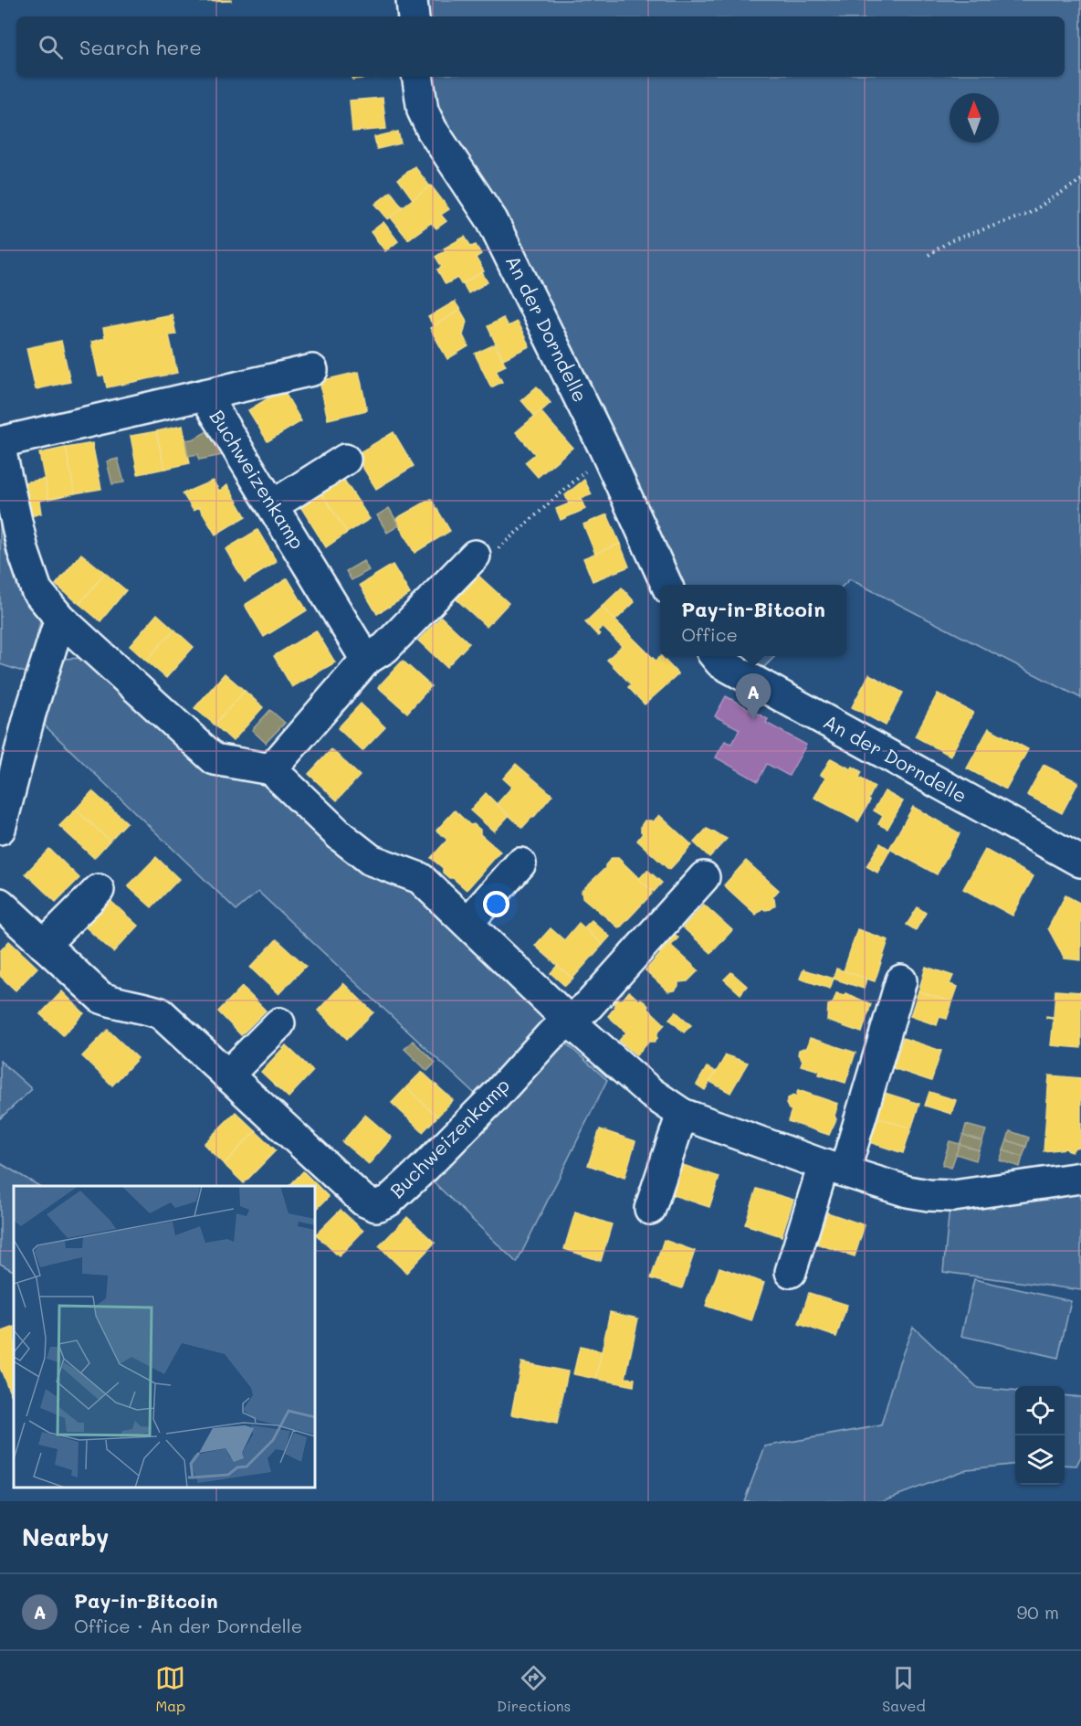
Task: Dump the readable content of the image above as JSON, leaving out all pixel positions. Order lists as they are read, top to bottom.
{
  "streets": {
    "street": ["An der Dorndelle", "Buchweizenkamp"]
  },
  "north": "top",
  "page": {
    "search": "Search here",
    "popup": ["Pay-in-Bitcoin", "Office"],
    "pins": "A",
    "heading": "Nearby",
    "list": [
      {
        "mark": "A",
        "name": "Pay-in-Bitcoin",
        "note": "Office · An der Dorndelle",
        "value": "90 m"
      }
    ],
    "nav": ["Map", "Directions", "Saved"]
  }
}
